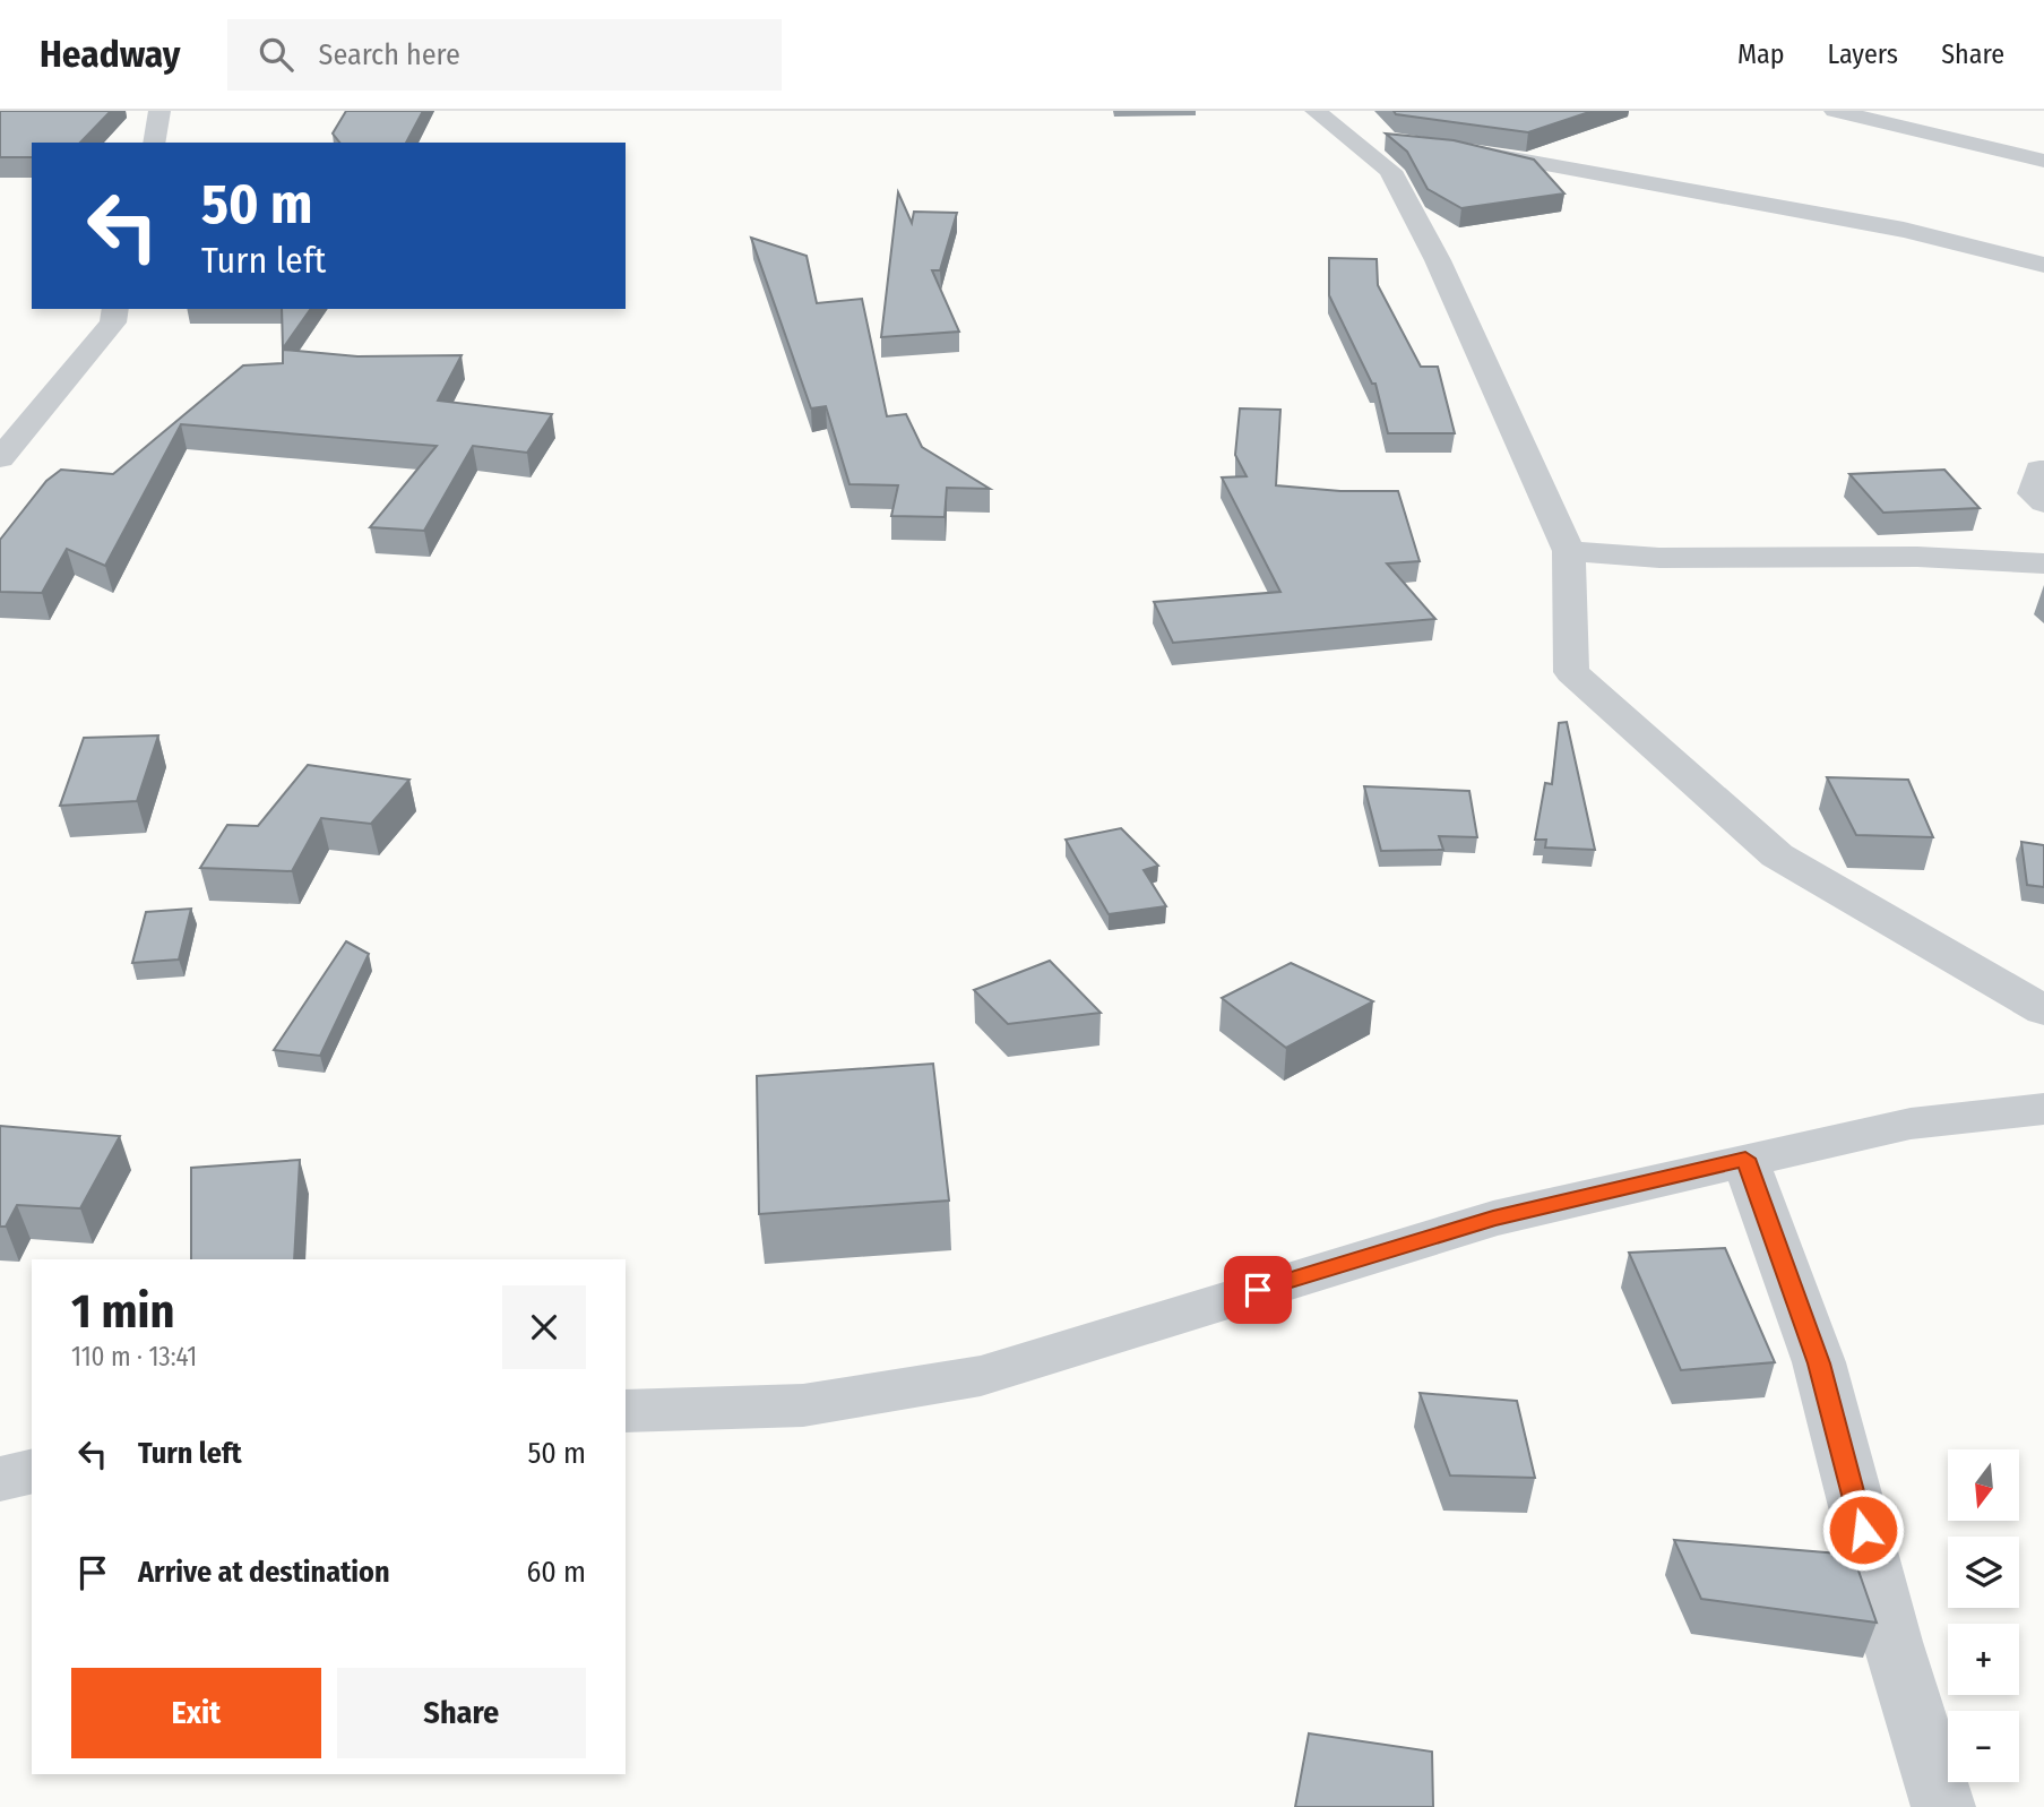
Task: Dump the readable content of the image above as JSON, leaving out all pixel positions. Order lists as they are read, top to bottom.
{
  "north": "bottom",
  "page": {
    "header": "Headway",
    "search": "Search here",
    "nav": ["Map", "Layers", "Share"],
    "turn": ["50 m", "Turn left"],
    "heading": ["1 min", "110 m · 13:41"],
    "list": [
      {
        "name": "Turn left",
        "value": "50 m"
      },
      {
        "name": "Arrive at destination",
        "value": "60 m"
      }
    ],
    "map_buttons": ["+", "−"],
    "buttons": ["Exit", "Share"]
  }
}
